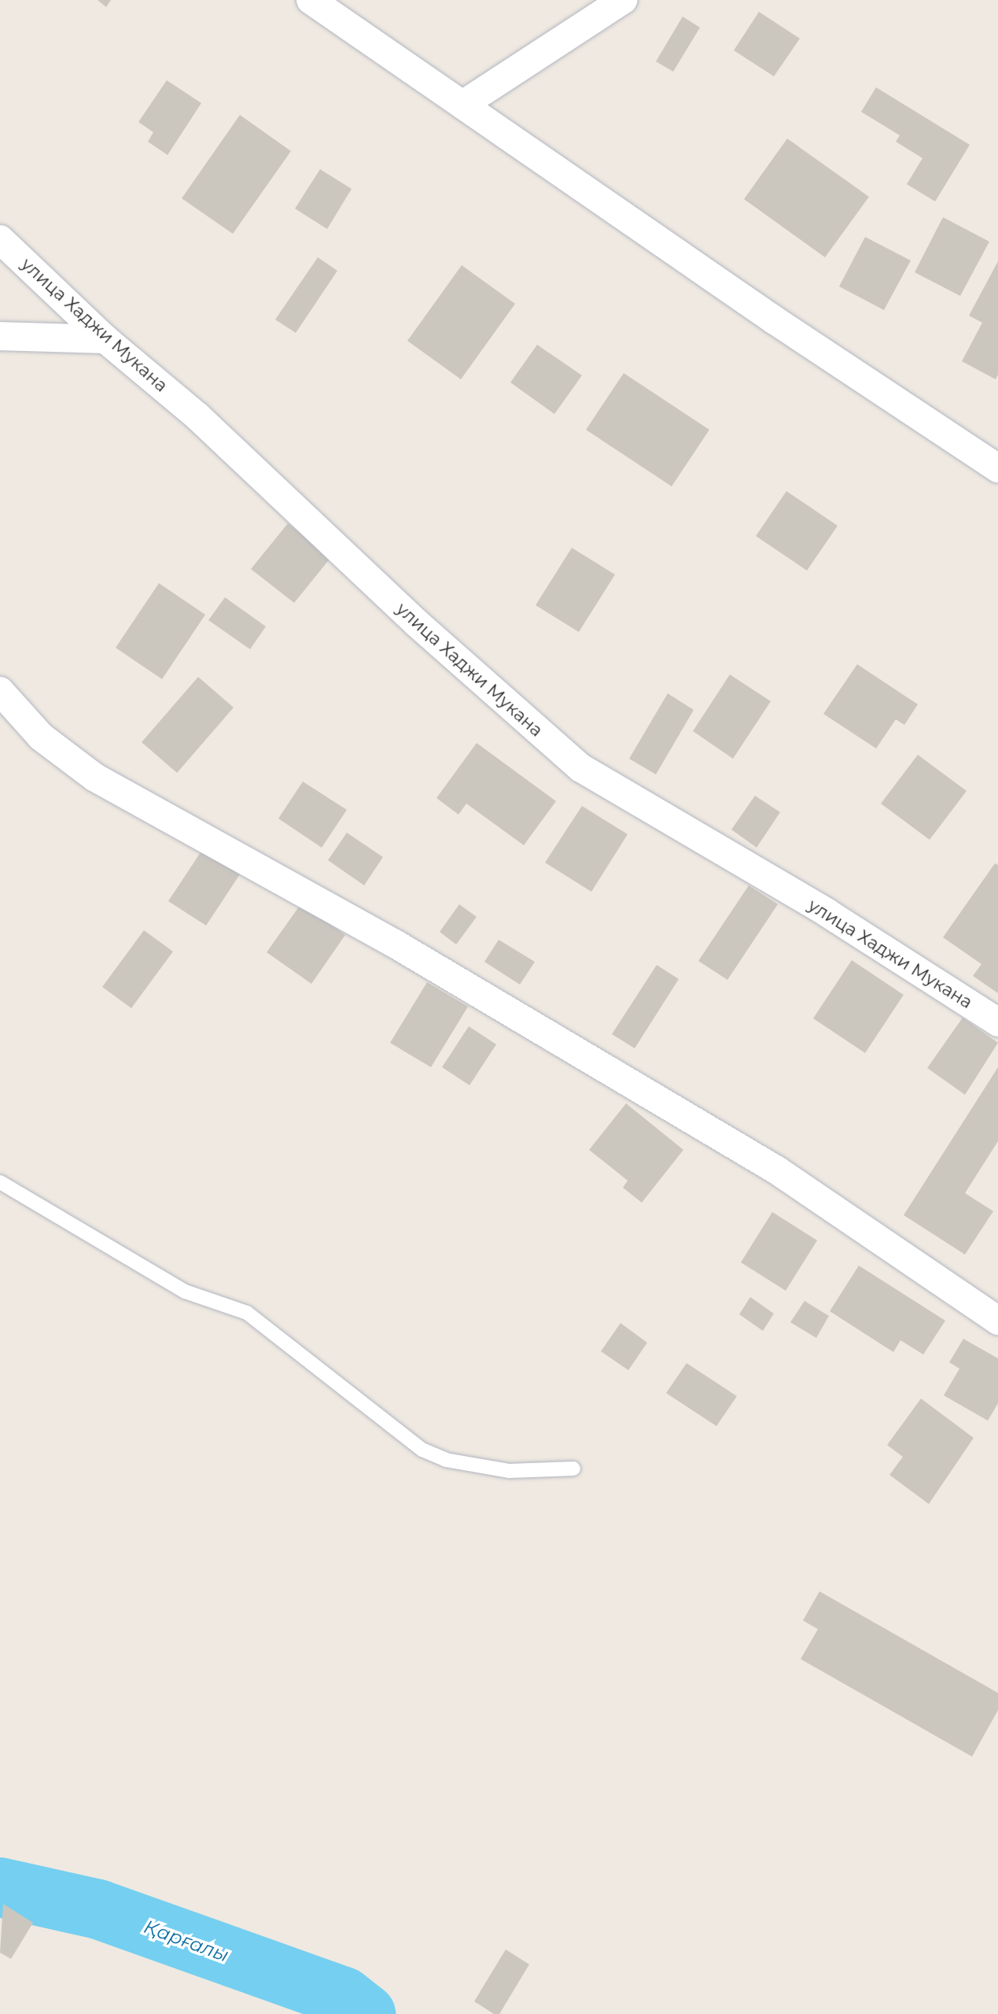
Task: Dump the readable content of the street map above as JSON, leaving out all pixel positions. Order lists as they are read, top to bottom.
{
  "streets": {
    "street": ["улица Хаджи Мукана"]
  },
  "water": ["Қарғалы"]
}
